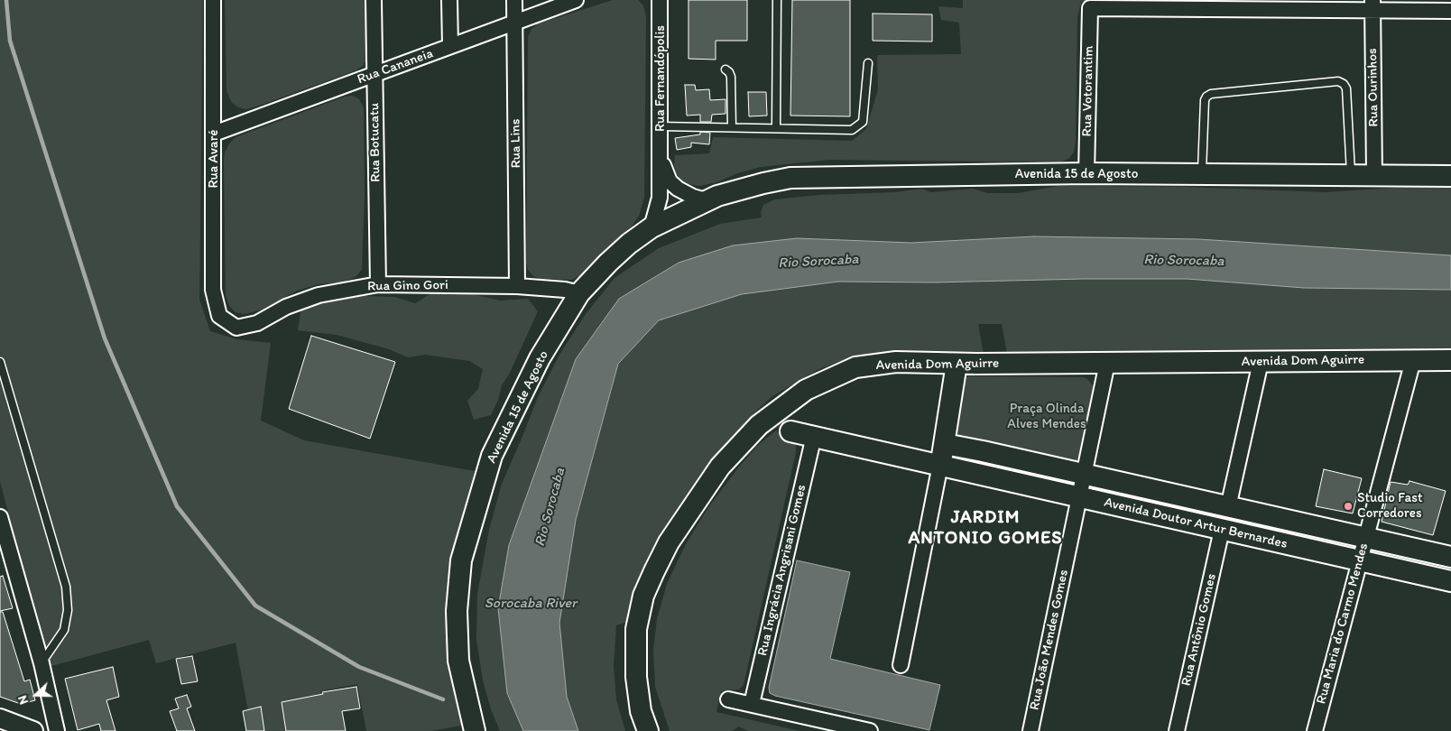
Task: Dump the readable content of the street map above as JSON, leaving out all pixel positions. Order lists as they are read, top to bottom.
{
  "streets": {
    "main road": ["Avenida 15 de Agosto", "Avenida Dom Aguirre", "Avenida Doutor Artur Bernardes"],
    "street": [
      "Rua Cananeia",
      "Rua Fernandópolis",
      "Rua Ourinhos",
      "Rua Votorantim",
      "Rua Botucatu",
      "Rua Lins",
      "Rua Avaré",
      "Rua Gino Gori",
      "Rua Ingrácia Angrisani Gomes",
      "Rua Maria do Carmo Mendes",
      "Rua Antônio Gomes",
      "Rua João Mendes Gomes"
    ]
  },
  "crossings": [
    ["Rua Cananeia", "Rua Botucatu"],
    ["Rua Cananeia", "Rua Lins"],
    ["Rua Cananeia", "Rua Avaré"],
    ["Rua Fernandópolis", "Avenida 15 de Agosto"],
    ["Rua Ourinhos", "Avenida 15 de Agosto"],
    ["Rua Votorantim", "Avenida 15 de Agosto"],
    ["Rua Botucatu", "Rua Gino Gori"],
    ["Rua Lins", "Rua Gino Gori"],
    ["Rua Avaré", "Rua Gino Gori"],
    ["Avenida 15 de Agosto", "Rua Gino Gori"],
    ["Avenida Dom Aguirre", "Rua Maria do Carmo Mendes"],
    ["Avenida Dom Aguirre", "Rua João Mendes Gomes"],
    ["Avenida Doutor Artur Bernardes", "Rua Ingrácia Angrisani Gomes"],
    ["Avenida Doutor Artur Bernardes", "Rua Maria do Carmo Mendes"],
    ["Avenida Doutor Artur Bernardes", "Rua Antônio Gomes"],
    ["Avenida Doutor Artur Bernardes", "Rua João Mendes Gomes"]
  ],
  "districts": ["JARDIM ANTONIO GOMES"],
  "water": ["Rio Sorocaba", "Sorocaba River"],
  "parks": ["Praça Olinda Alves Mendes"],
  "places": ["Studio Fast Corredores"],
  "north": "left"
}
